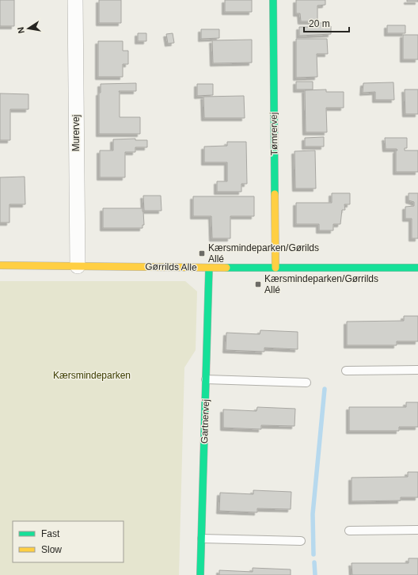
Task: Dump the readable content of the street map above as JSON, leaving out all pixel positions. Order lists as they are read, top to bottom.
{
  "streets": {
    "street": [
      "Murervej",
      "Tømrervej",
      "Gørrilds Alle",
      "Gartnervej"
    ]
  },
  "crossings": [
    ["Murervej", "Gørrilds Alle"],
    ["Tømrervej", "Gørrilds Alle"],
    ["Gørrilds Alle", "Gartnervej"]
  ],
  "parks": ["Kærsmindeparken"],
  "places": {
    "transit": ["Kærsmindeparken/Gørilds Allé", "Kærsmindeparken/Gørrilds Allé"]
  },
  "legend": ["Fast", "Slow"],
  "scale_bar": "20 m",
  "north": "left"
}
